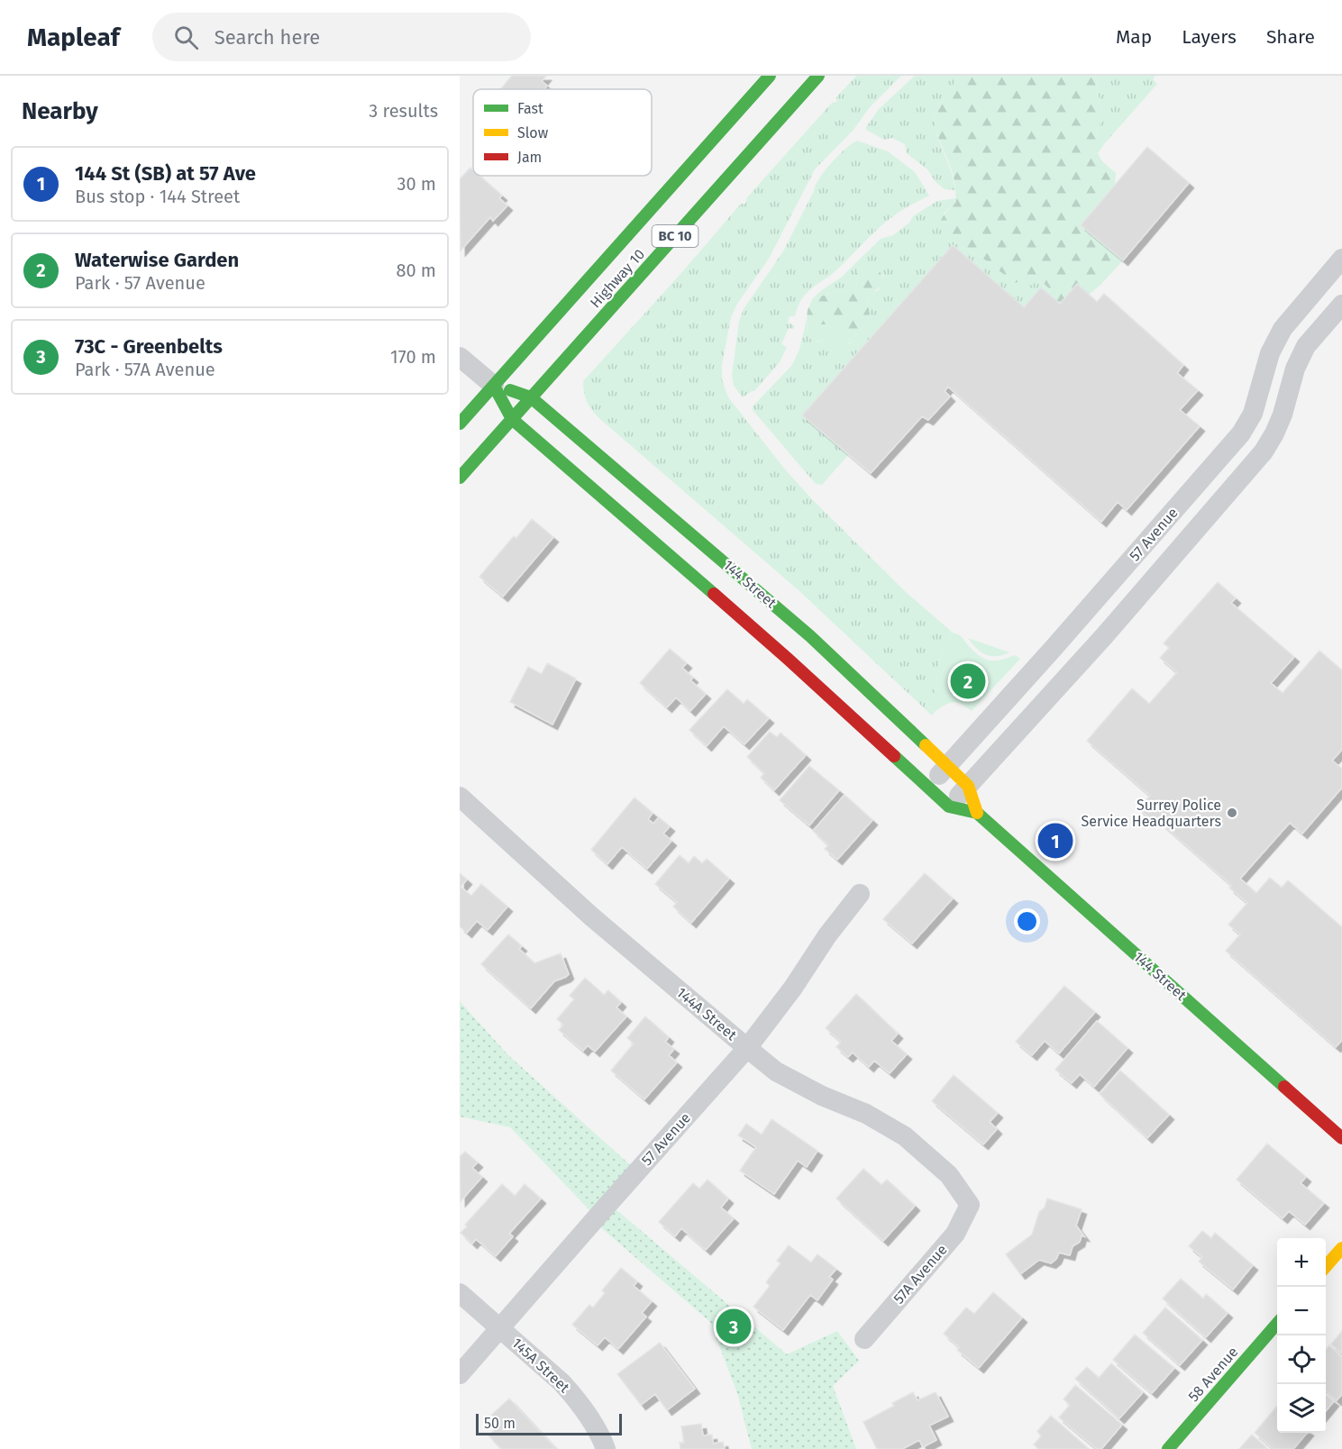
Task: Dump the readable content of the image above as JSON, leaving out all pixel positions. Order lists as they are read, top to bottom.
{
  "streets": {
    "main road": [
      "BC 10",
      "Highway 10",
      "144 Street",
      "58 Avenue"
    ],
    "street": [
      "57 Avenue",
      "144A Street",
      "57A Avenue",
      "145A Street"
    ]
  },
  "crossings": [
    ["Highway 10", "144 Street"],
    ["57 Avenue", "144 Street"],
    ["57 Avenue", "144A Street"],
    ["57 Avenue", "145A Street"],
    ["144A Street", "57A Avenue"]
  ],
  "places": ["Surrey Police Service Headquarters"],
  "legend": ["Fast", "Slow", "Jam"],
  "scale_bar": "50 m",
  "page": {
    "header": "Mapleaf",
    "search": "Search here",
    "nav": ["Map", "Layers", "Share"],
    "heading": ["Nearby", "3 results"],
    "list": [
      {
        "mark": "1",
        "name": "144 St (SB) at 57 Ave",
        "note": "Bus stop · 144 Street",
        "value": "30 m"
      },
      {
        "mark": "2",
        "name": "Waterwise Garden",
        "note": "Park · 57 Avenue",
        "value": "80 m"
      },
      {
        "mark": "3",
        "name": "73C - Greenbelts",
        "note": "Park · 57A Avenue",
        "value": "170 m"
      }
    ],
    "pins": ["2", "1", "3"],
    "map_buttons": ["+", "−"],
    "scale": "50 m"
  }
}
